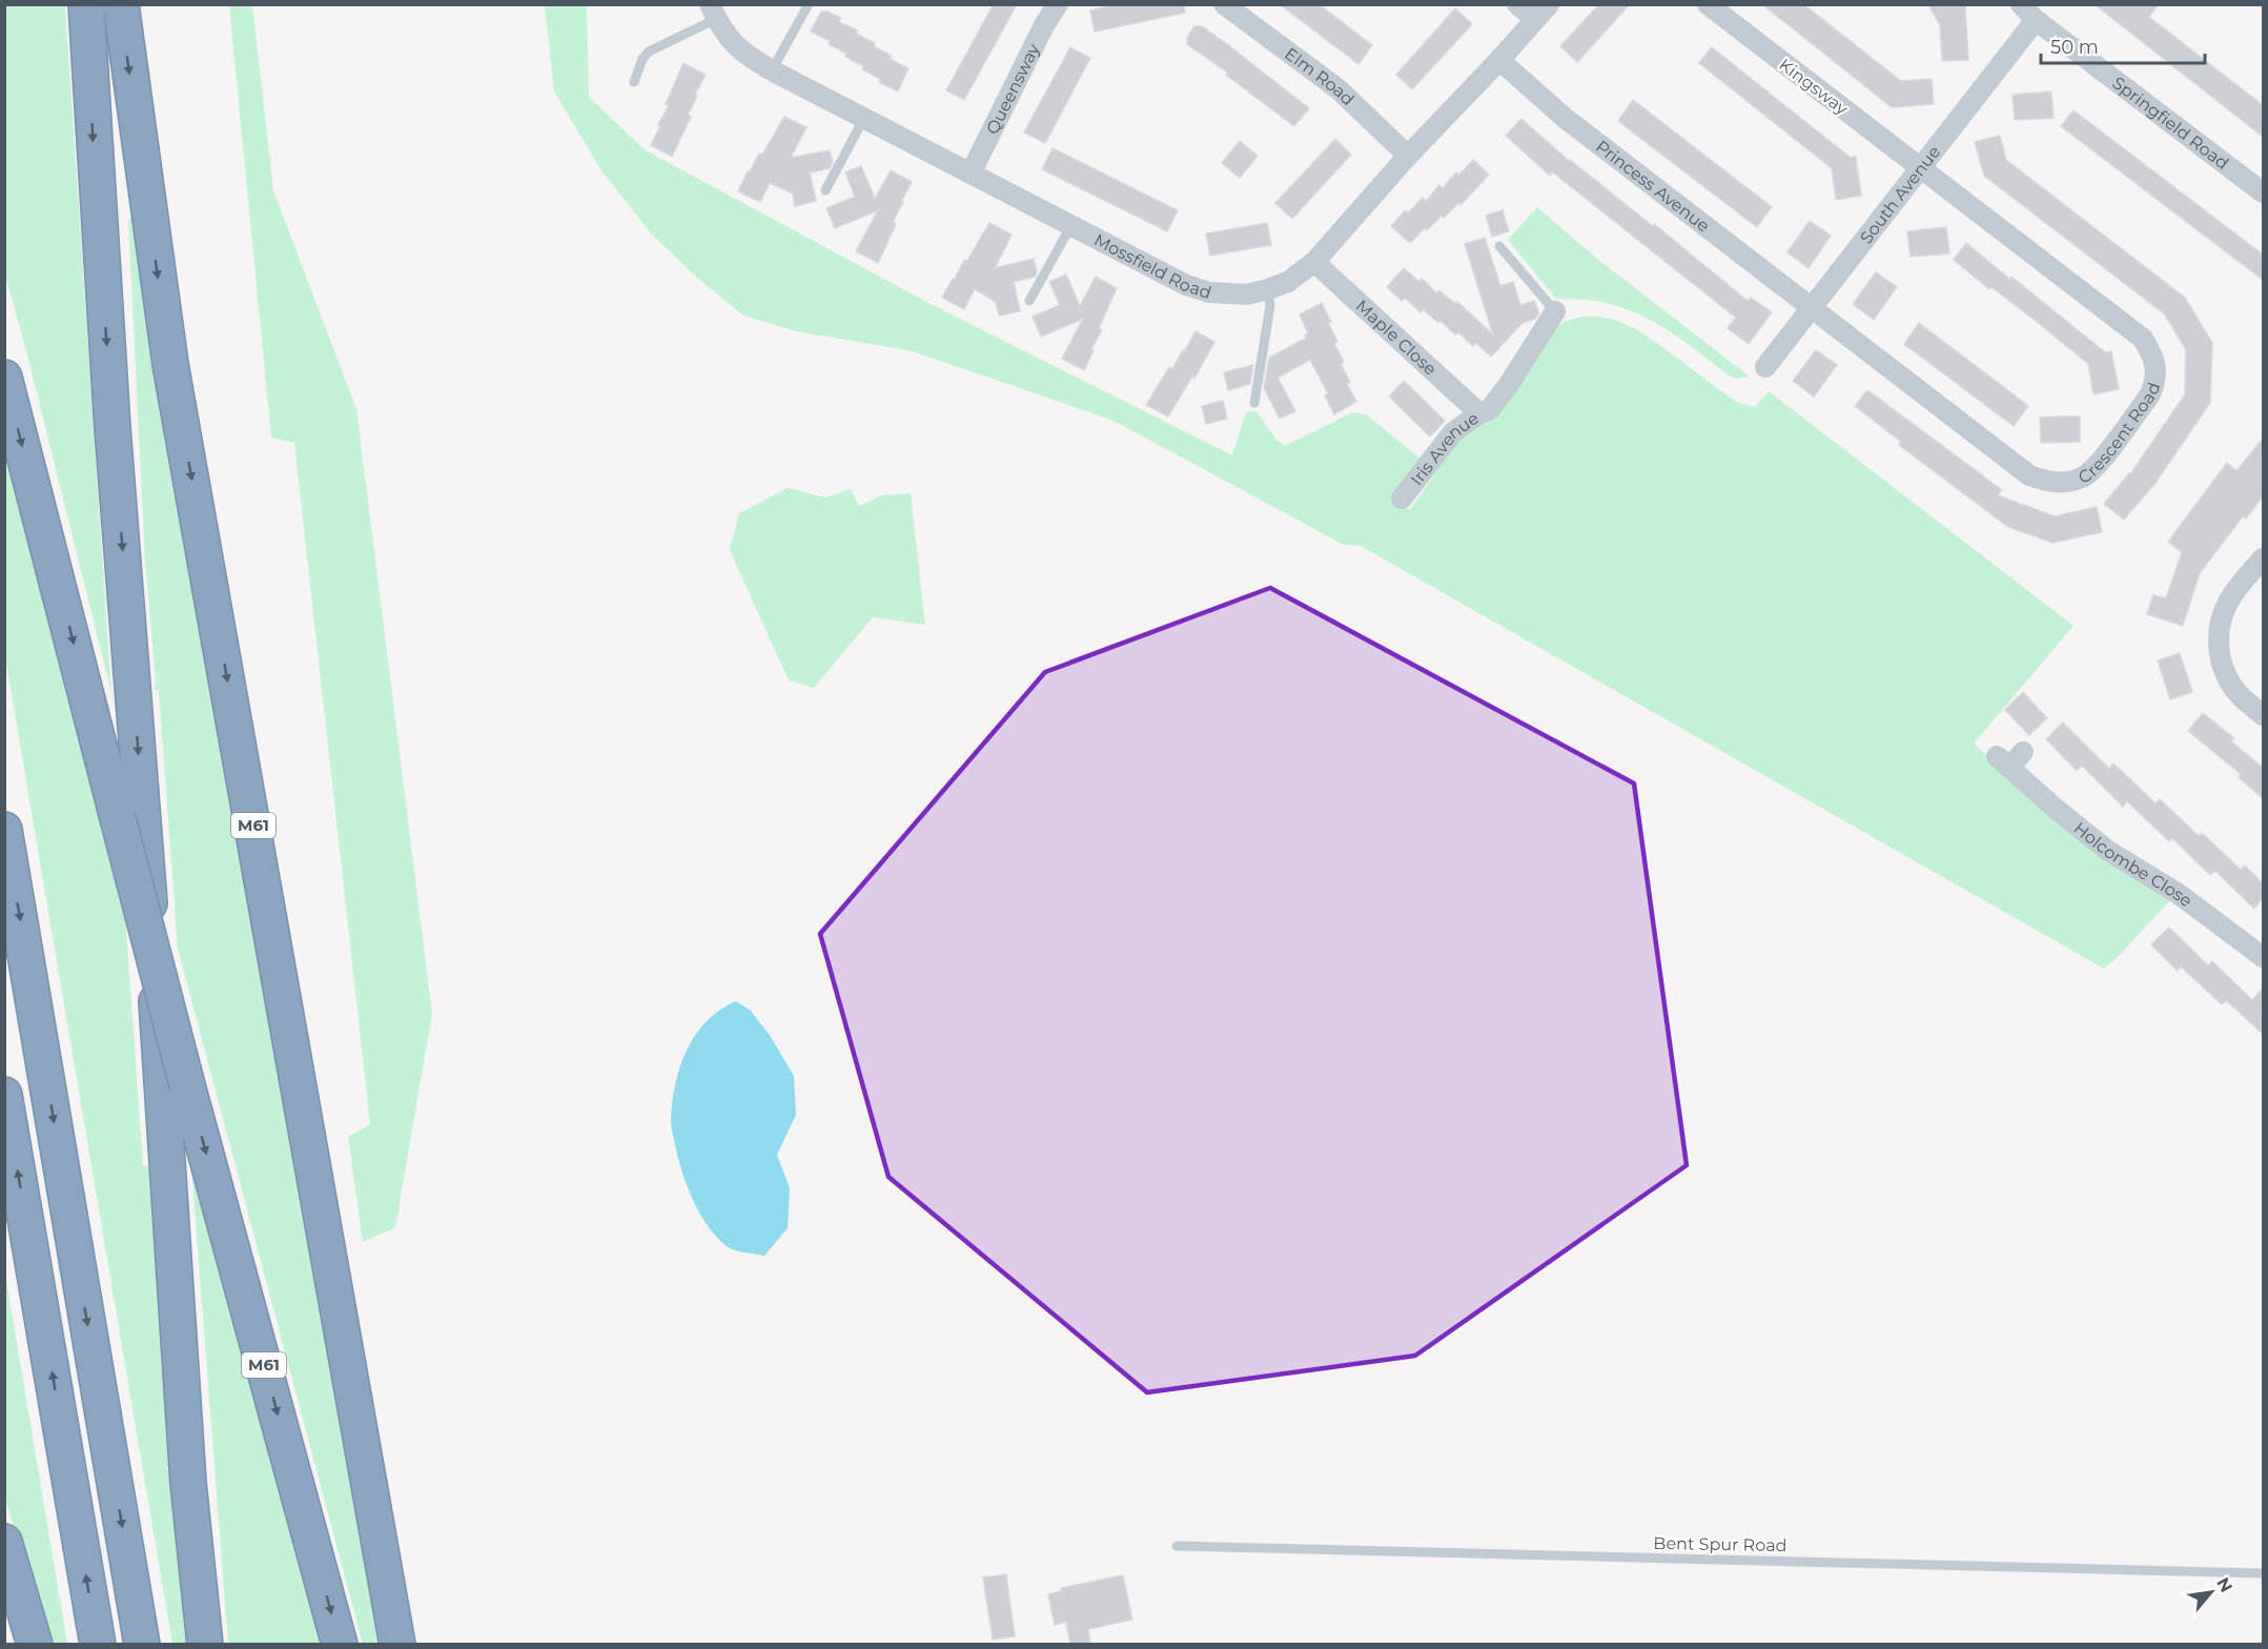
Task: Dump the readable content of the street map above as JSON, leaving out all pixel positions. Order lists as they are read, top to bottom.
{
  "streets": {
    "highway": ["M61"],
    "street": [
      "Elm Road",
      "Kingsway",
      "Queensway",
      "Springfield Road",
      "Princess Avenue",
      "South Avenue",
      "Mossfield Road",
      "Maple Close",
      "Crescent Road",
      "Iris Avenue",
      "Holcombe Close"
    ],
    "lane": ["Bent Spur Road"]
  },
  "crossings": [
    ["Elm Road", "Mossfield Road"],
    ["Kingsway", "South Avenue"],
    ["Kingsway", "Crescent Road"],
    ["Queensway", "Mossfield Road"],
    ["Springfield Road", "South Avenue"],
    ["Princess Avenue", "South Avenue"],
    ["Princess Avenue", "Mossfield Road"],
    ["Princess Avenue", "Crescent Road"],
    ["South Avenue", "Crescent Road"],
    ["Mossfield Road", "Maple Close"],
    ["Maple Close", "Iris Avenue"]
  ],
  "scale_bar": "50 m",
  "north": "top right"
}
